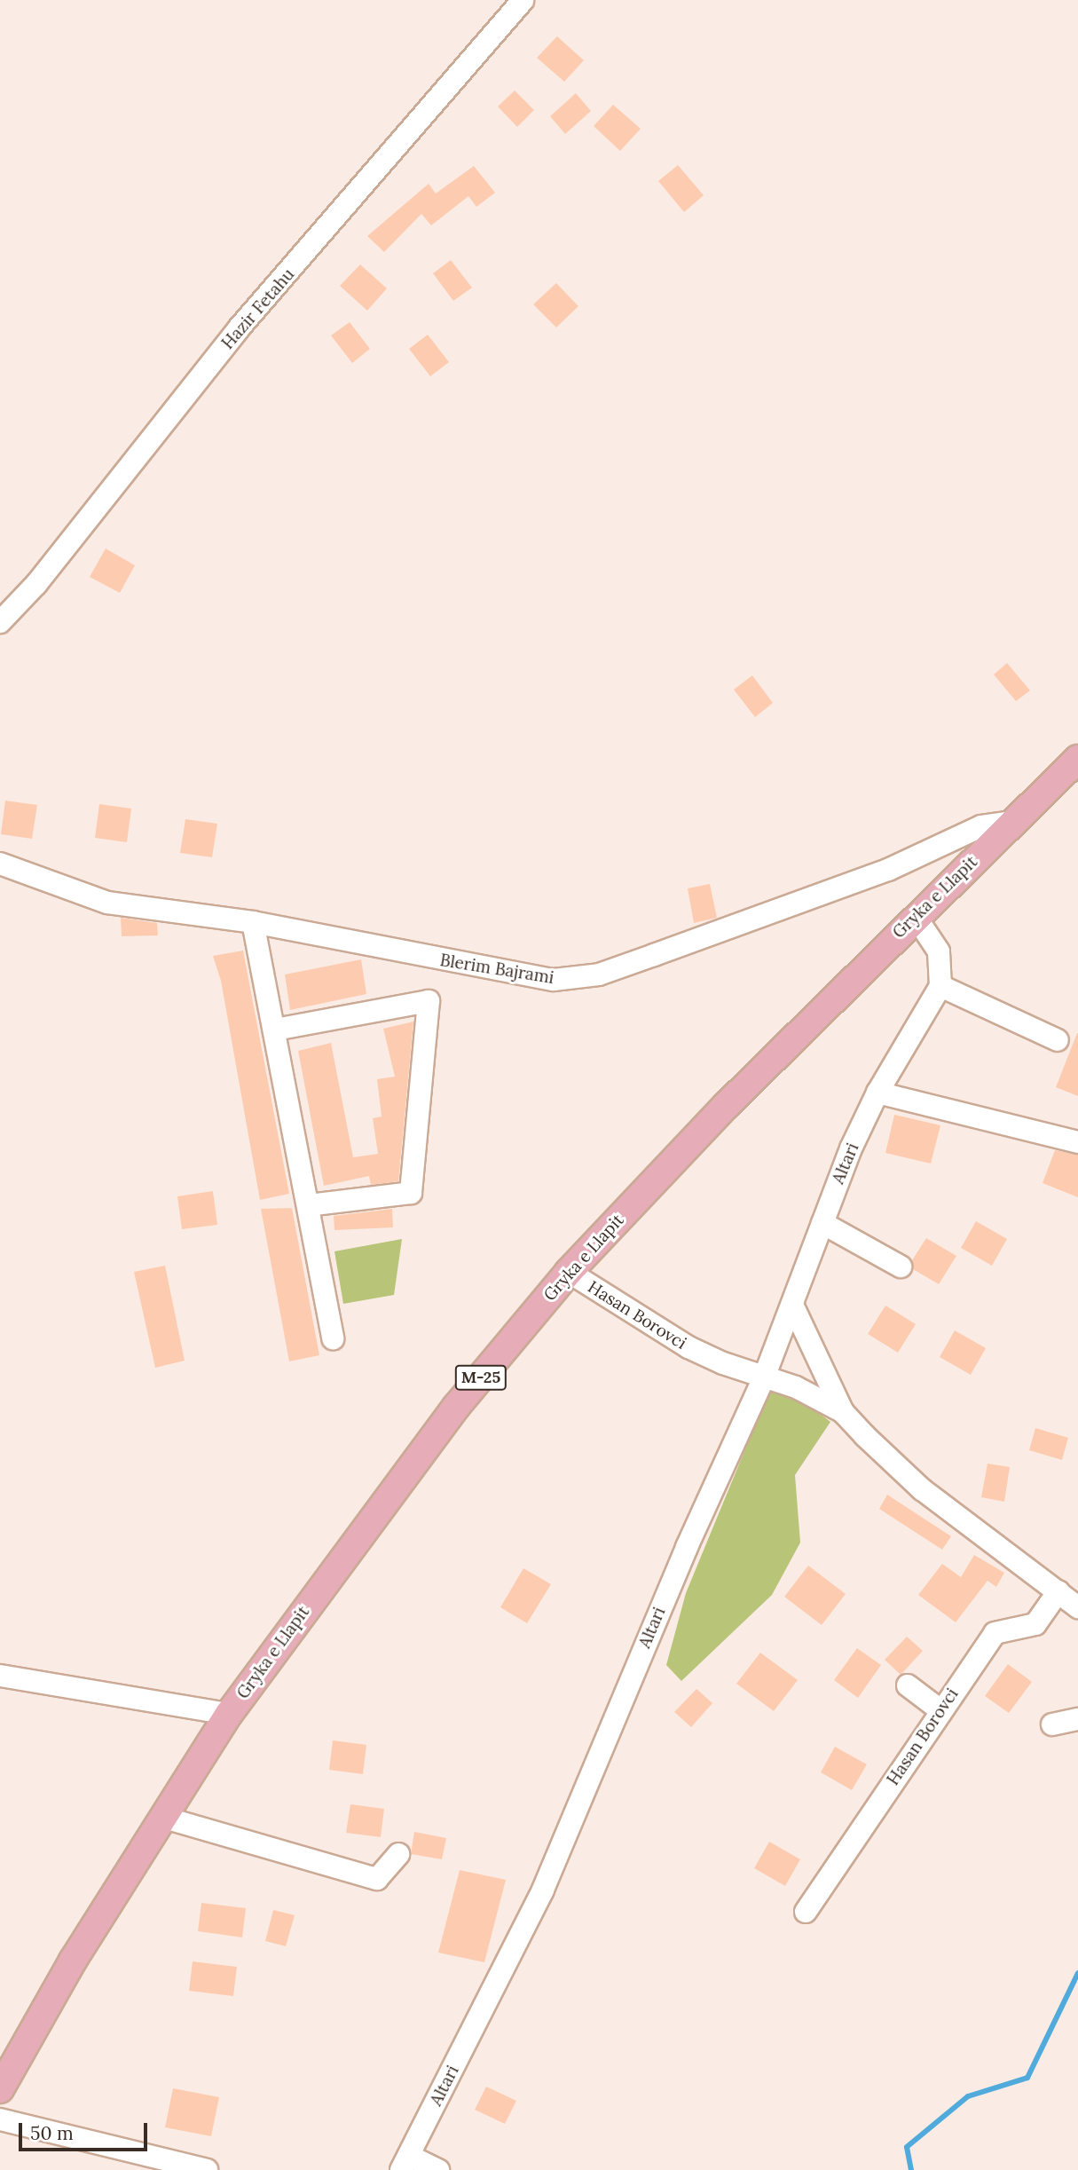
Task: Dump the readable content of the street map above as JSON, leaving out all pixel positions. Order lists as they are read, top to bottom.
{
  "streets": {
    "main road": ["Gryka e Llapit", "M-25"],
    "street": [
      "Hazir Fetahu",
      "Blerim Bajrami",
      "Altari",
      "Hasan Borovci"
    ]
  },
  "crossings": [
    ["Gryka e Llapit", "Blerim Bajrami"],
    ["Gryka e Llapit", "Hasan Borovci"],
    ["Altari", "Hasan Borovci"]
  ],
  "scale_bar": "50 m"
}
